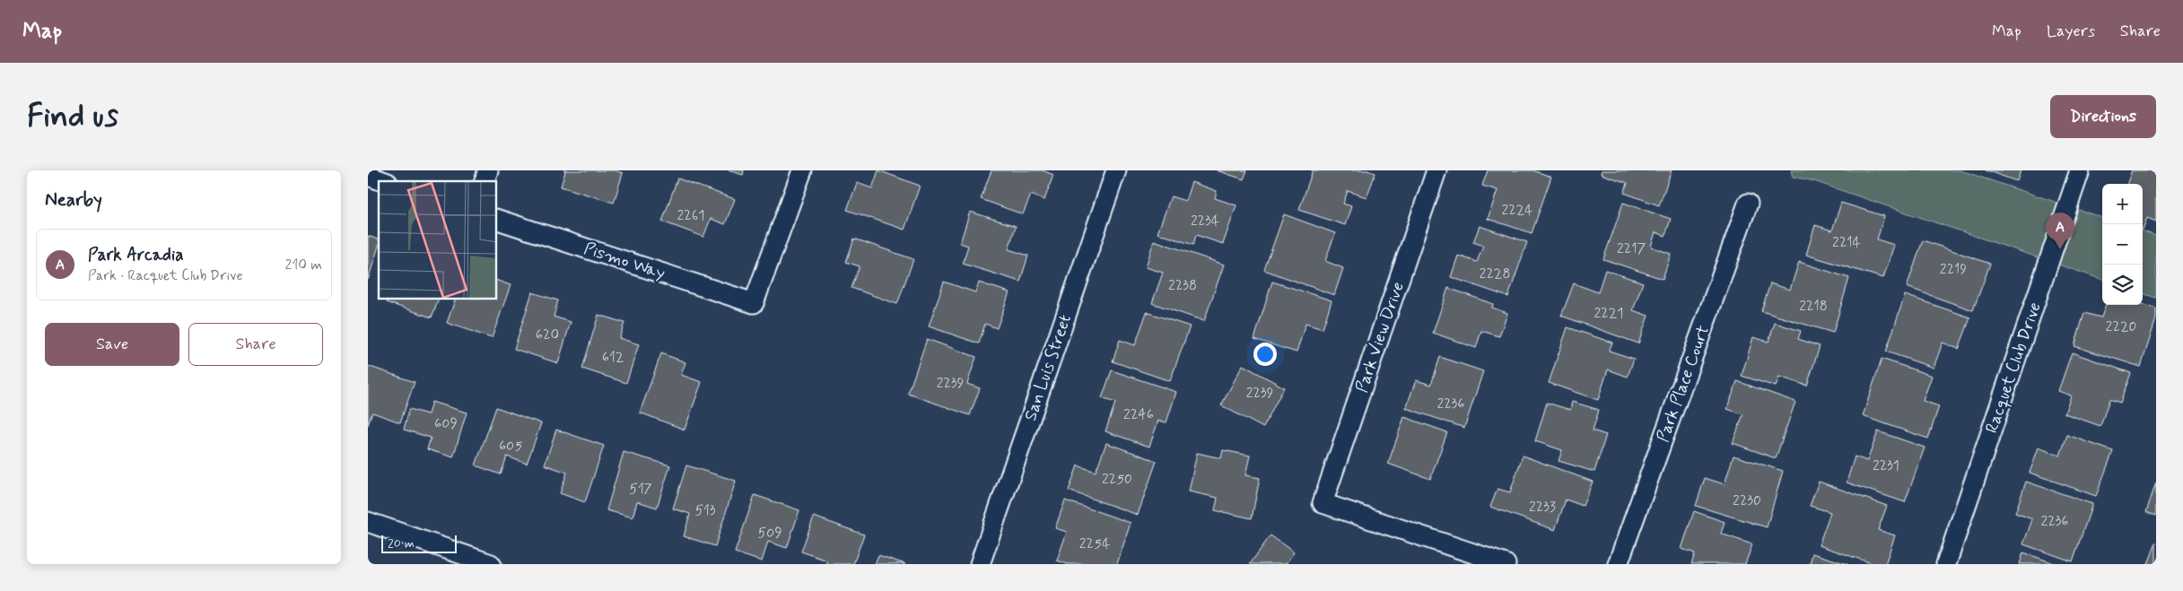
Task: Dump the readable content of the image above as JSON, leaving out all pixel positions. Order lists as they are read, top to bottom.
{
  "streets": {
    "street": [
      "Pismo Way",
      "Park View Drive",
      "San Luis Street",
      "Racquet Club Drive",
      "Park Place Court"
    ]
  },
  "house_numbers": [
    "2224",
    "2261",
    "2234",
    "2214",
    "2217",
    "2219",
    "2228",
    "2238",
    "2218",
    "2221",
    "2220",
    "620",
    "612",
    "2239",
    "2239",
    "2236",
    "2246",
    "609",
    "605",
    "2231",
    "2250",
    "517",
    "2230",
    "2233",
    "513",
    "2236",
    "509",
    "2254"
  ],
  "scale_bar": "20 m",
  "page": {
    "header": "Map",
    "nav": ["Map", "Layers", "Share"],
    "buttons": [
      "Directions",
      ["Save", "Share"]
    ],
    "title": "Find us",
    "heading": "Nearby",
    "map_buttons": ["+", "−"],
    "pins": "A",
    "list": [
      {
        "mark": "A",
        "name": "Park Arcadia",
        "note": "Park · Racquet Club Drive",
        "value": "210 m"
      }
    ],
    "scale": "20 m"
  }
}
